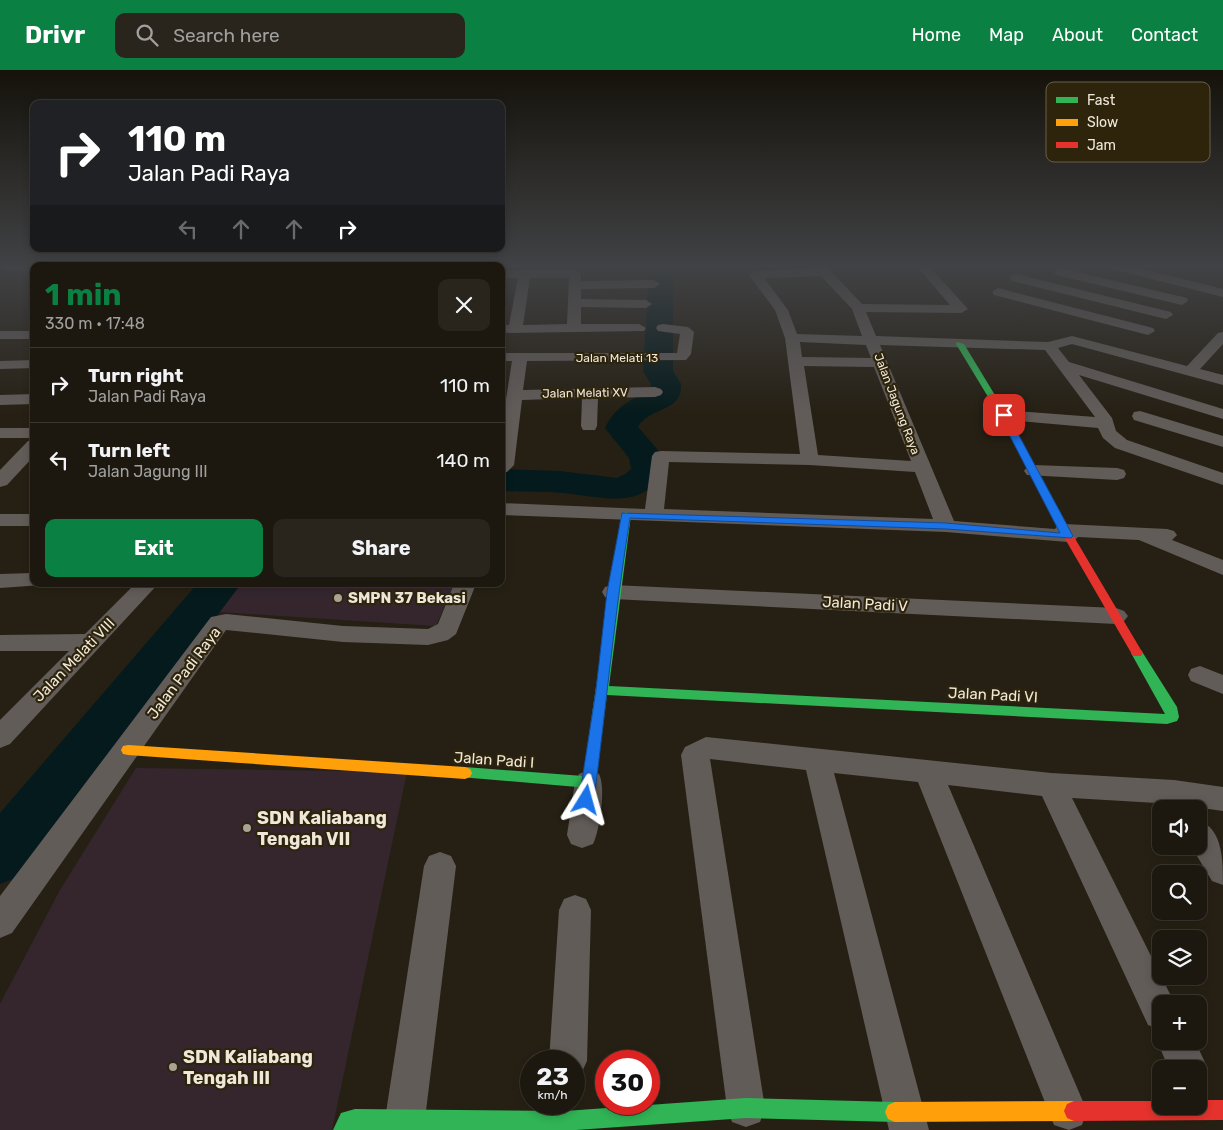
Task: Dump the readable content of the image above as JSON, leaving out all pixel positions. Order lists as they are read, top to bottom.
{
  "streets": {
    "street": [
      "Jalan Melati 13",
      "Jalan Melati XV",
      "Jalan Jagung Raya",
      "Jalan Padi V",
      "Jalan Melati VIII",
      "Jalan Padi Raya",
      "Jalan Padi VI",
      "Jalan Padi I"
    ]
  },
  "crossings": [
    ["Jalan Padi V", "Jalan Padi VI"],
    ["Jalan Padi Raya", "Jalan Padi I"]
  ],
  "places": ["SMPN 37 Bekasi", "SDN Kaliabang Tengah VII", "SDN Kaliabang Tengah III"],
  "legend": ["Fast", "Slow", "Jam"],
  "page": {
    "header": "Drivr",
    "search": "Search here",
    "nav": [
      "Home",
      "Map",
      "About",
      "Contact"
    ],
    "turn": ["110 m", "Jalan Padi Raya"],
    "heading": ["1 min", "330 m · 17:48"],
    "list": [
      {
        "name": "Turn right",
        "note": "Jalan Padi Raya",
        "value": "110 m"
      },
      {
        "name": "Turn left",
        "note": "Jalan Jagung III",
        "value": "140 m"
      }
    ],
    "buttons": ["Exit", "Share"],
    "map_buttons": ["+", "−"],
    "speed": "23 km/h",
    "limit": "30"
  }
}
